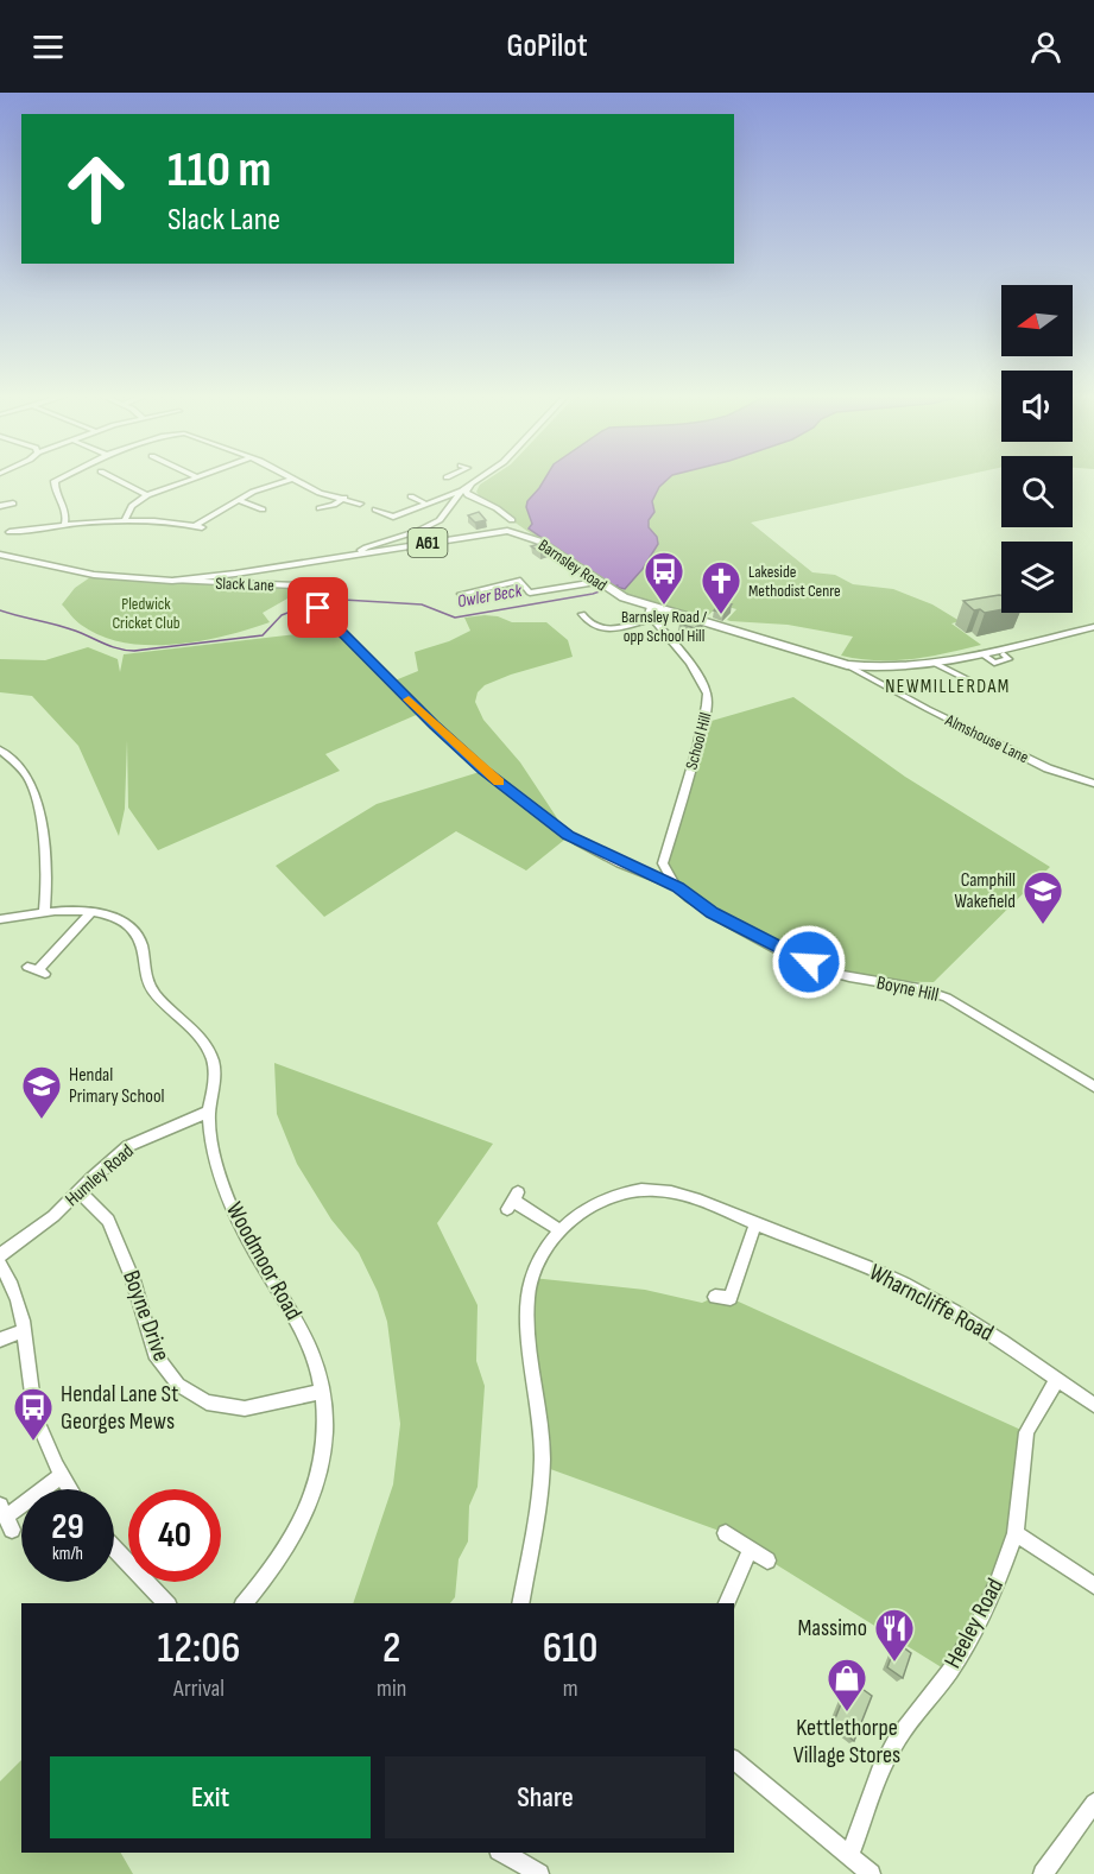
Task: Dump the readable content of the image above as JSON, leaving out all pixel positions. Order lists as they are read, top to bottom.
{
  "streets": {
    "main road": ["A61", "Barnsley Road"],
    "street": [
      "Slack Lane",
      "Almshouse Lane",
      "School Hill",
      "Boyne Hill",
      "Humley Road",
      "Woodmoor Road",
      "Wharncliffe Road",
      "Boyne Drive",
      "Heeley Road"
    ]
  },
  "crossings": [
    ["Barnsley Road", "Slack Lane"],
    ["Barnsley Road", "Almshouse Lane"],
    ["Slack Lane", "Boyne Hill"],
    ["Humley Road", "Woodmoor Road"],
    ["Humley Road", "Boyne Drive"],
    ["Woodmoor Road", "Boyne Drive"],
    ["Wharncliffe Road", "Heeley Road"]
  ],
  "districts": ["NEWMILLERDAM"],
  "water": ["Owler Beck"],
  "parks": ["Pledwick Cricket Club"],
  "places": {
    "bus stop": ["Barnsley Road / opp School Hill", "Hendal Lane St Georges Mews"],
    "church": ["Lakeside Methodist Cenre"],
    "school or university": ["Camphill Wakefield", "Hendal Primary School"],
    "restaurant": ["Massimo"],
    "shop": ["Kettlethorpe Village Stores"]
  },
  "north": "left",
  "page": {
    "header": "GoPilot",
    "turn": ["110 m", "Slack Lane"],
    "speed": "29 km/h",
    "limit": "40",
    "eta": [
      "12:06",
      "Arrival",
      "2",
      "min",
      "610",
      "m"
    ],
    "buttons": ["Exit", "Share"]
  }
}
